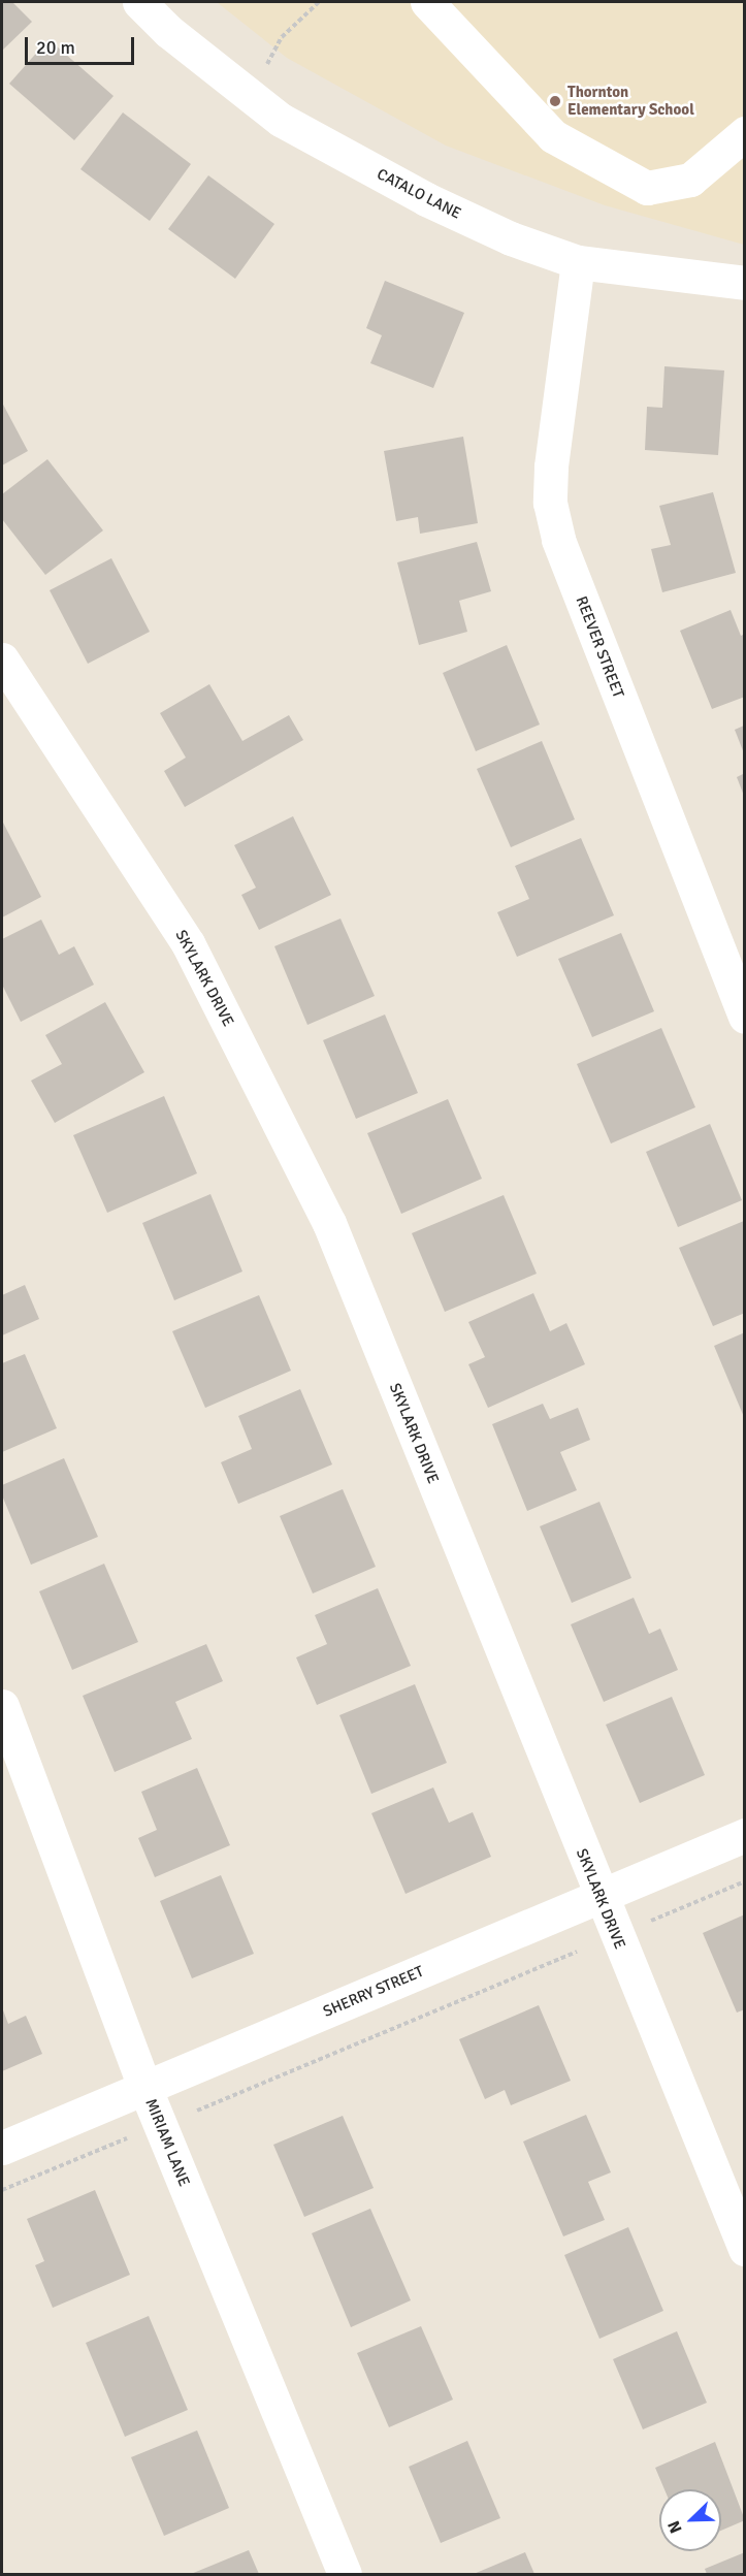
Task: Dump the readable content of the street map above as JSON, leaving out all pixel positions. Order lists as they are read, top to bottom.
{
  "streets": {
    "street": [
      "CATALO LANE",
      "REEVER STREET",
      "SKYLARK DRIVE",
      "SHERRY STREET",
      "MIRIAM LANE"
    ]
  },
  "crossings": [
    ["CATALO LANE", "REEVER STREET"],
    ["SKYLARK DRIVE", "SHERRY STREET"],
    ["SHERRY STREET", "MIRIAM LANE"]
  ],
  "places": ["Thornton Elementary School"],
  "scale_bar": "20 m",
  "north": "bottom left"
}
